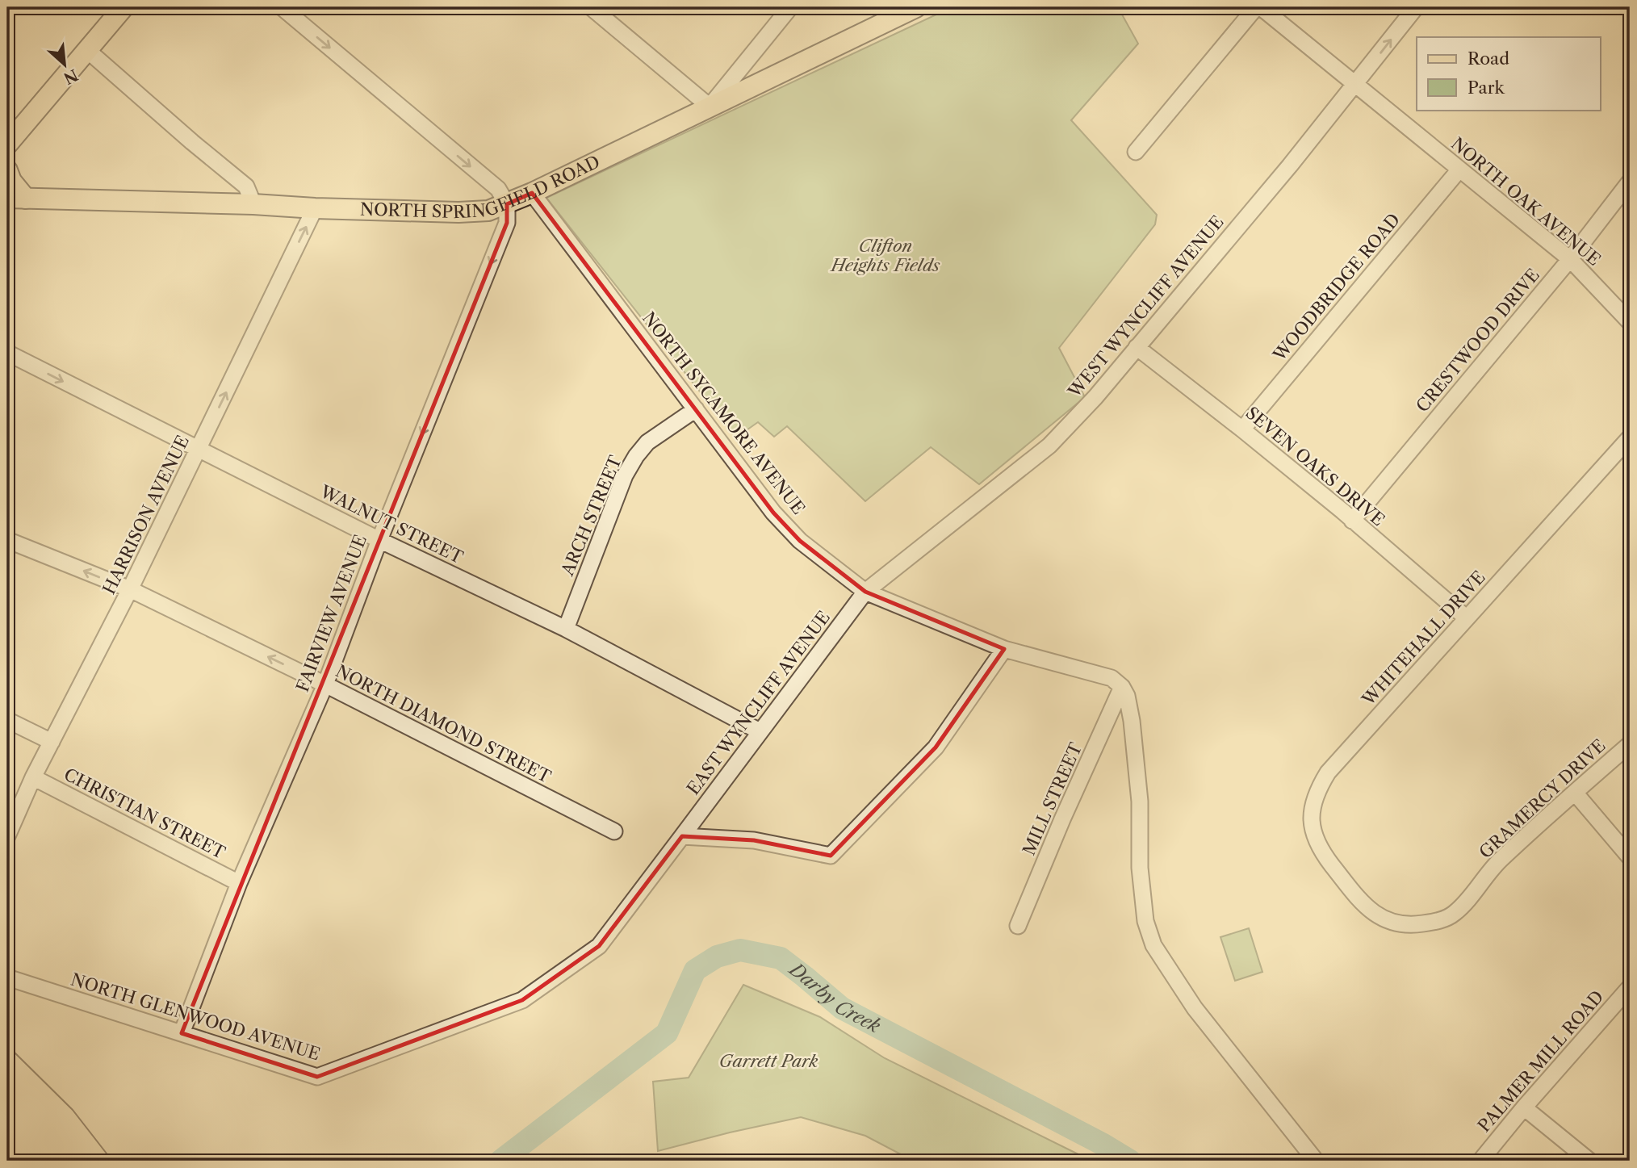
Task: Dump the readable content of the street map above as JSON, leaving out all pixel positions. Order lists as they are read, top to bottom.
{
  "streets": {
    "main road": ["NORTH SPRINGFIELD ROAD"],
    "street": [
      "NORTH OAK AVENUE",
      "WOODBRIDGE ROAD",
      "WEST WYNCLIFF AVENUE",
      "CRESTWOOD DRIVE",
      "NORTH SYCAMORE AVENUE",
      "SEVEN OAKS DRIVE",
      "HARRISON AVENUE",
      "ARCH STREET",
      "WALNUT STREET",
      "FAIRVIEW AVENUE",
      "WHITEHALL DRIVE",
      "EAST WYNCLIFF AVENUE",
      "NORTH DIAMOND STREET",
      "MILL STREET",
      "GRAMERCY DRIVE",
      "CHRISTIAN STREET",
      "NORTH GLENWOOD AVENUE",
      "PALMER MILL ROAD"
    ]
  },
  "crossings": [
    ["NORTH SPRINGFIELD ROAD", "NORTH SYCAMORE AVENUE"],
    ["NORTH SPRINGFIELD ROAD", "HARRISON AVENUE"],
    ["NORTH SPRINGFIELD ROAD", "FAIRVIEW AVENUE"],
    ["NORTH OAK AVENUE", "WOODBRIDGE ROAD"],
    ["NORTH OAK AVENUE", "WEST WYNCLIFF AVENUE"],
    ["NORTH OAK AVENUE", "CRESTWOOD DRIVE"],
    ["WOODBRIDGE ROAD", "SEVEN OAKS DRIVE"],
    ["WEST WYNCLIFF AVENUE", "NORTH SYCAMORE AVENUE"],
    ["WEST WYNCLIFF AVENUE", "SEVEN OAKS DRIVE"],
    ["WEST WYNCLIFF AVENUE", "EAST WYNCLIFF AVENUE"],
    ["CRESTWOOD DRIVE", "SEVEN OAKS DRIVE"],
    ["NORTH SYCAMORE AVENUE", "ARCH STREET"],
    ["NORTH SYCAMORE AVENUE", "EAST WYNCLIFF AVENUE"],
    ["NORTH SYCAMORE AVENUE", "MILL STREET"],
    ["SEVEN OAKS DRIVE", "WHITEHALL DRIVE"],
    ["HARRISON AVENUE", "WALNUT STREET"],
    ["HARRISON AVENUE", "NORTH DIAMOND STREET"],
    ["HARRISON AVENUE", "CHRISTIAN STREET"],
    ["ARCH STREET", "WALNUT STREET"],
    ["WALNUT STREET", "FAIRVIEW AVENUE"],
    ["WALNUT STREET", "EAST WYNCLIFF AVENUE"],
    ["FAIRVIEW AVENUE", "NORTH DIAMOND STREET"],
    ["FAIRVIEW AVENUE", "CHRISTIAN STREET"],
    ["FAIRVIEW AVENUE", "NORTH GLENWOOD AVENUE"],
    ["WHITEHALL DRIVE", "GRAMERCY DRIVE"],
    ["EAST WYNCLIFF AVENUE", "NORTH GLENWOOD AVENUE"]
  ],
  "one_way": ["HARRISON AVENUE", "FAIRVIEW AVENUE", "NORTH DIAMOND STREET"],
  "water": ["Darby Creek"],
  "parks": ["Clifton Heights Fields", "Garrett Park"],
  "legend": ["Road", "Park"],
  "north": "bottom right"
}
